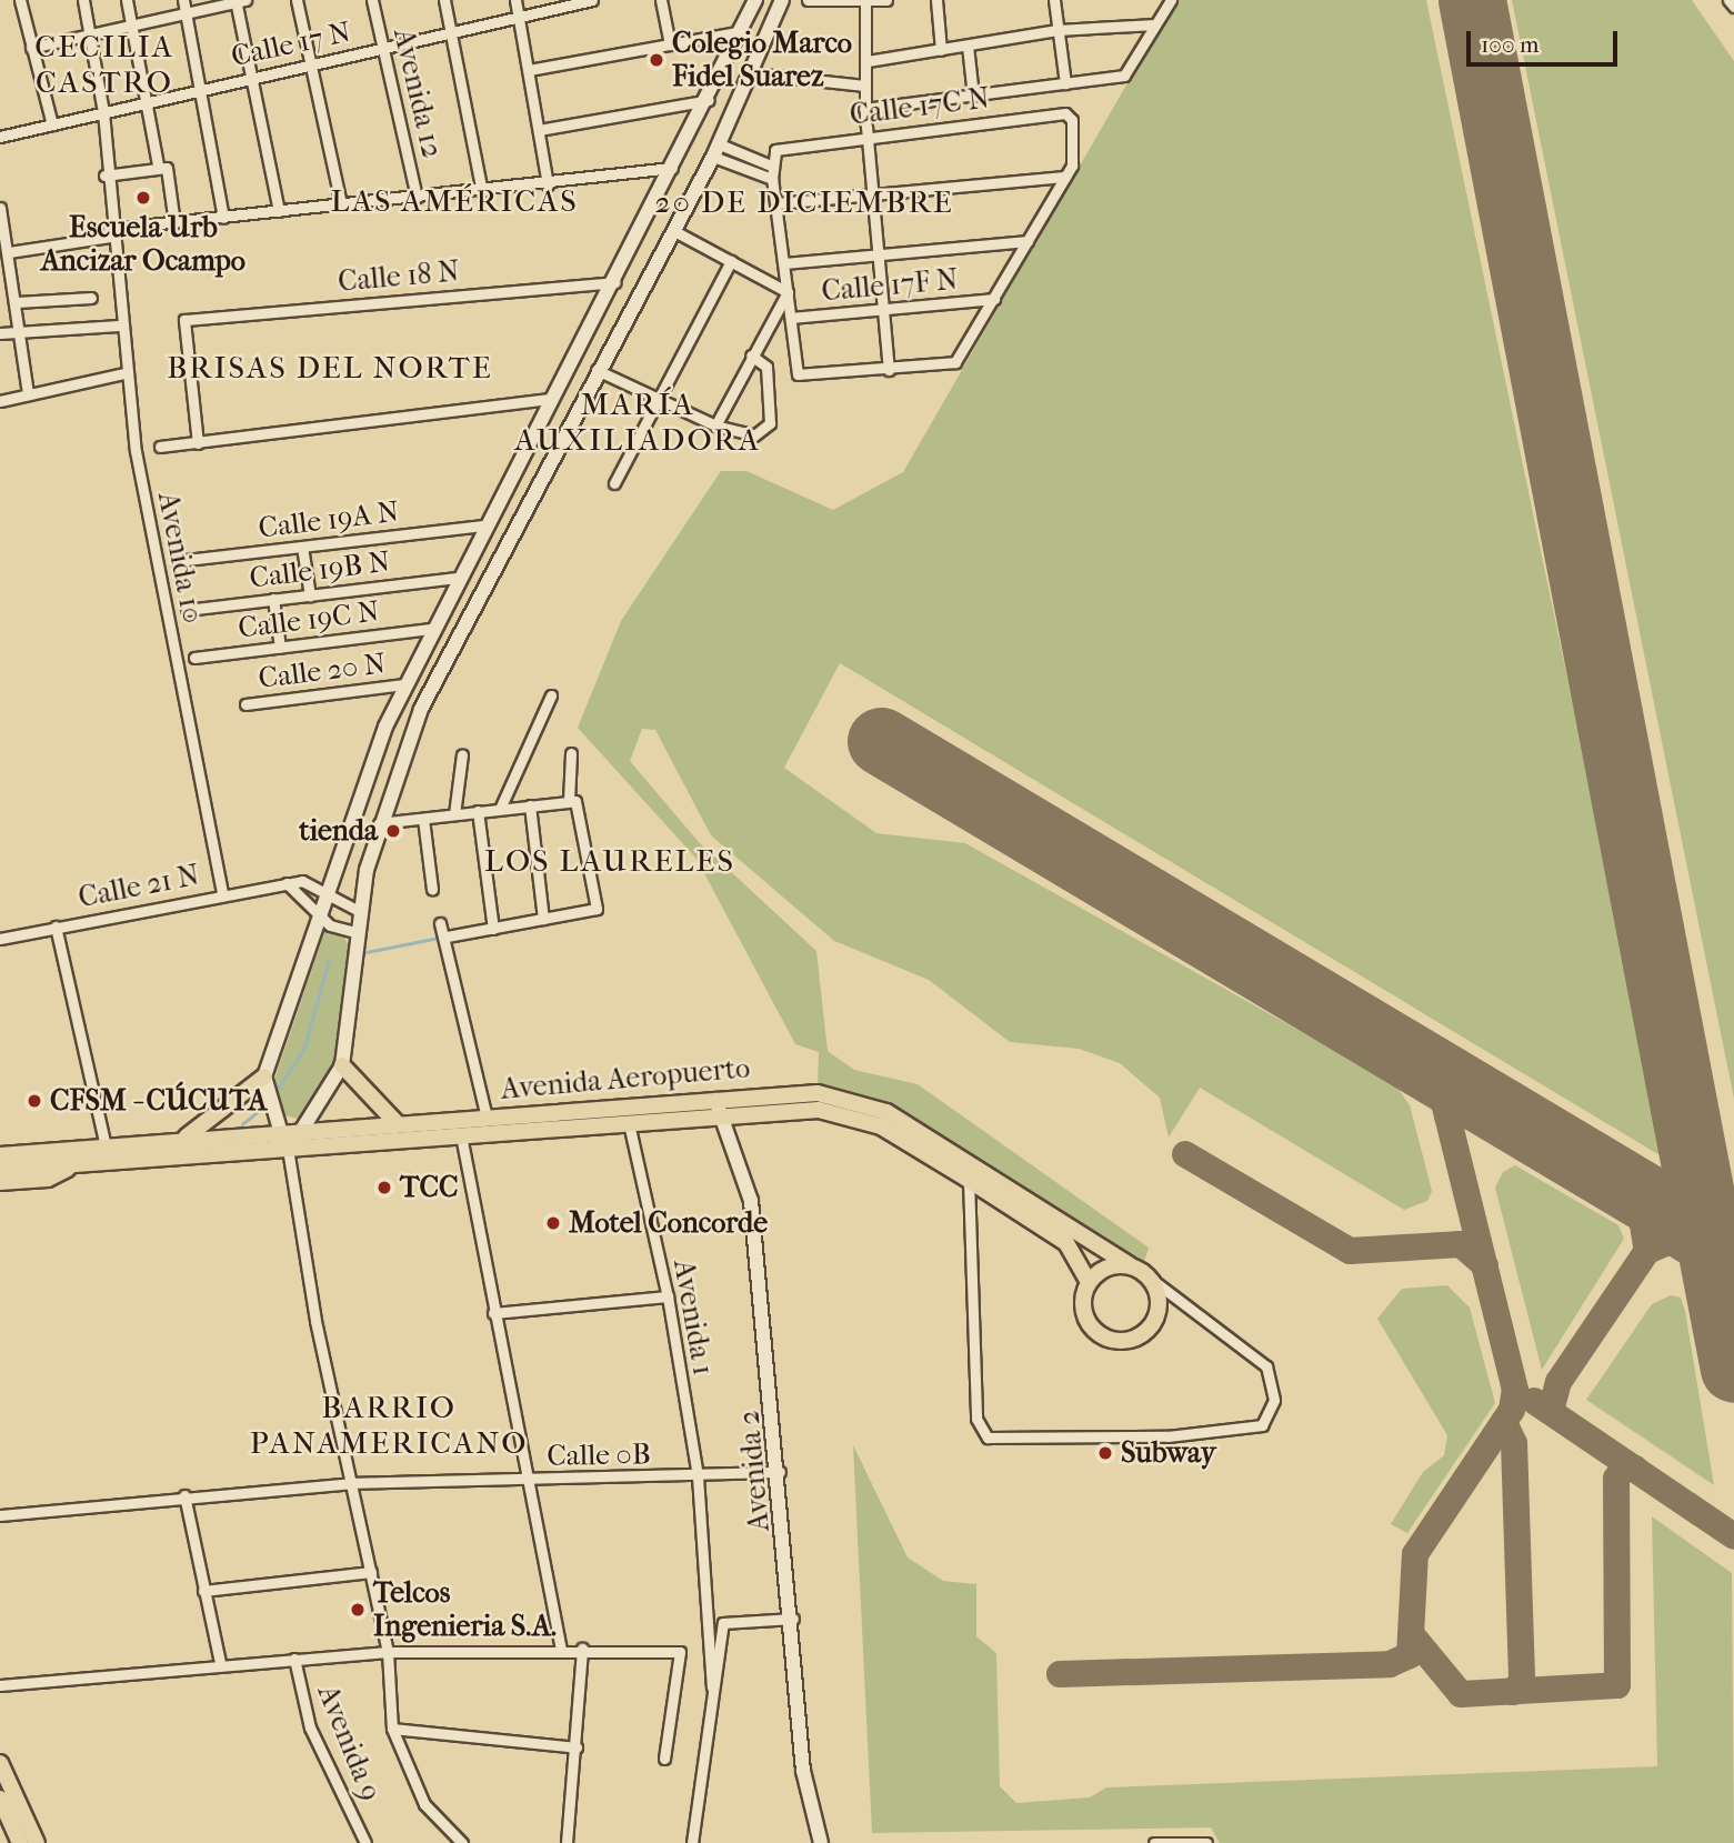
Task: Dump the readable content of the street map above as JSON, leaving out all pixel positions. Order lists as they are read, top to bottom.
{
  "streets": {
    "main road": ["Avenida Aeropuerto", "Avenida 2"],
    "street": [
      "Calle 17 N",
      "Avenida 12",
      "Calle 17C N",
      "Calle 18 N",
      "Calle 17F N",
      "Calle 19A N",
      "Avenida 10",
      "Calle 19B N",
      "Calle 19C N",
      "Calle 20 N",
      "Calle 21 N",
      "Avenida 1",
      "Calle 0B",
      "Avenida 9"
    ]
  },
  "crossings": [
    ["Calle 17 N", "Avenida 12"],
    ["Calle 17 N", "Avenida 10"],
    ["Avenida 10", "Calle 21 N"],
    ["Avenida Aeropuerto", "Avenida 1"],
    ["Avenida Aeropuerto", "Avenida 2"],
    ["Avenida 1", "Calle 0B"],
    ["Calle 0B", "Avenida 2"]
  ],
  "districts": [
    "CECILIA CASTRO",
    "LAS AMÉRICAS",
    "20 DE DICIEMBRE",
    "BRISAS DEL NORTE",
    "MARÍA AUXILIADORA",
    "LOS LAURELES",
    "BARRIO PANAMERICANO"
  ],
  "places": [
    "Colegio Marco Fidel Suarez",
    "Escuela Urb Ancizar Ocampo",
    "tienda",
    "CFSM - CÚCUTA",
    "TCC",
    "Motel Concorde",
    "Subway",
    "Telcos Ingenieria S.A."
  ],
  "scale_bar": "100 m"
}
